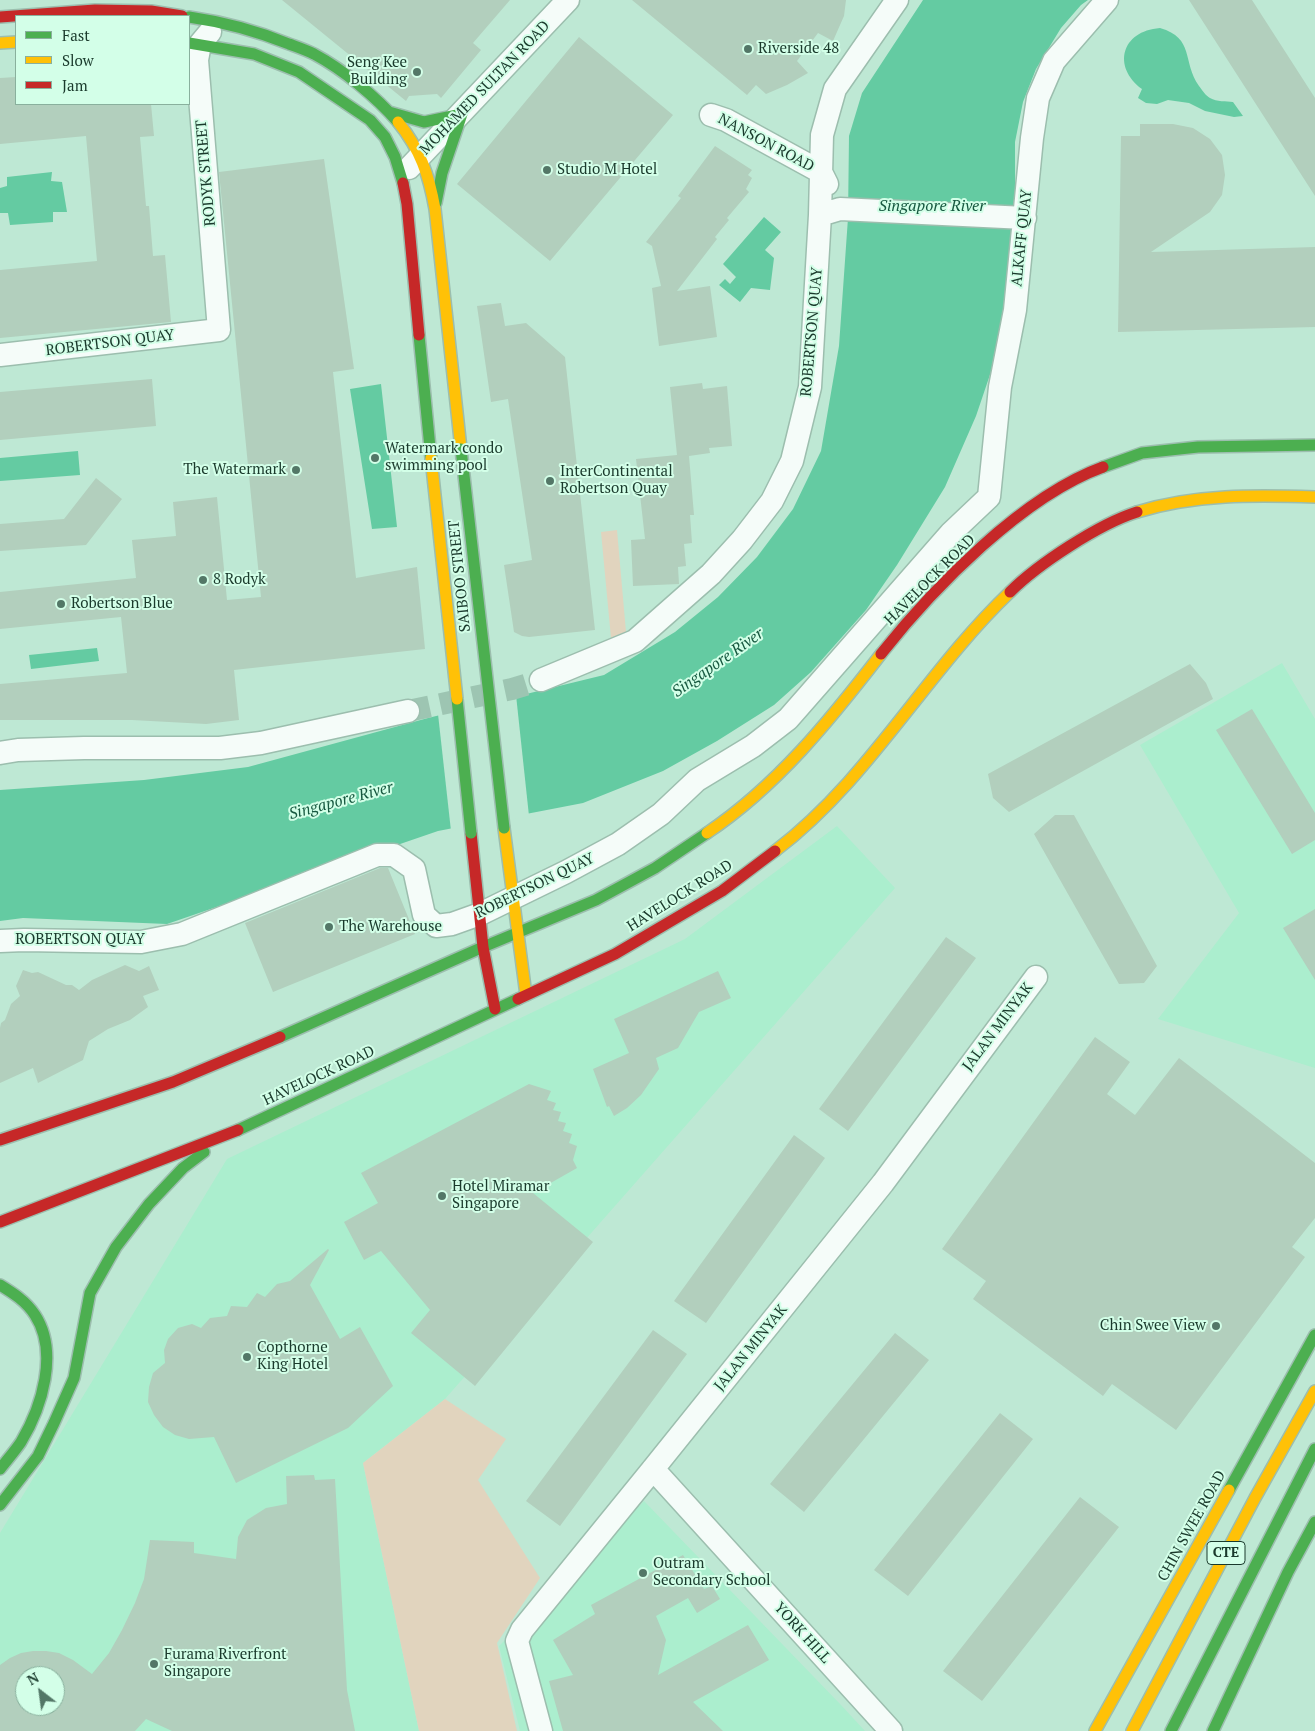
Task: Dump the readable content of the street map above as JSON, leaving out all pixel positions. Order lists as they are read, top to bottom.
{
  "streets": {
    "main road": [
      "SAIBOO STREET",
      "HAVELOCK ROAD",
      "CHIN SWEE ROAD",
      "CTE"
    ],
    "street": [
      "MOHAMED SULTAN ROAD",
      "NANSON ROAD",
      "RODYK STREET",
      "ALKAFF QUAY",
      "ROBERTSON QUAY",
      "JALAN MINYAK",
      "YORK HILL"
    ]
  },
  "crossings": [
    ["MOHAMED SULTAN ROAD", "SAIBOO STREET"],
    ["RODYK STREET", "ROBERTSON QUAY"],
    ["RODYK STREET", "SAIBOO STREET"],
    ["ALKAFF QUAY", "ROBERTSON QUAY"],
    ["ROBERTSON QUAY", "SAIBOO STREET"],
    ["SAIBOO STREET", "HAVELOCK ROAD"],
    ["JALAN MINYAK", "YORK HILL"]
  ],
  "water": ["Singapore River"],
  "places": [
    "Riverside 48",
    "Seng Kee Building",
    "Studio M Hotel",
    "Watermark condo swimming pool",
    "The Watermark",
    "InterContinental Robertson Quay",
    "8 Rodyk",
    "Robertson Blue",
    "The Warehouse",
    "Hotel Miramar Singapore",
    "Chin Swee View",
    "Copthorne King Hotel",
    "Outram Secondary School",
    "Furama Riverfront Singapore"
  ],
  "legend": ["Fast", "Slow", "Jam"],
  "north": "top left"
}
